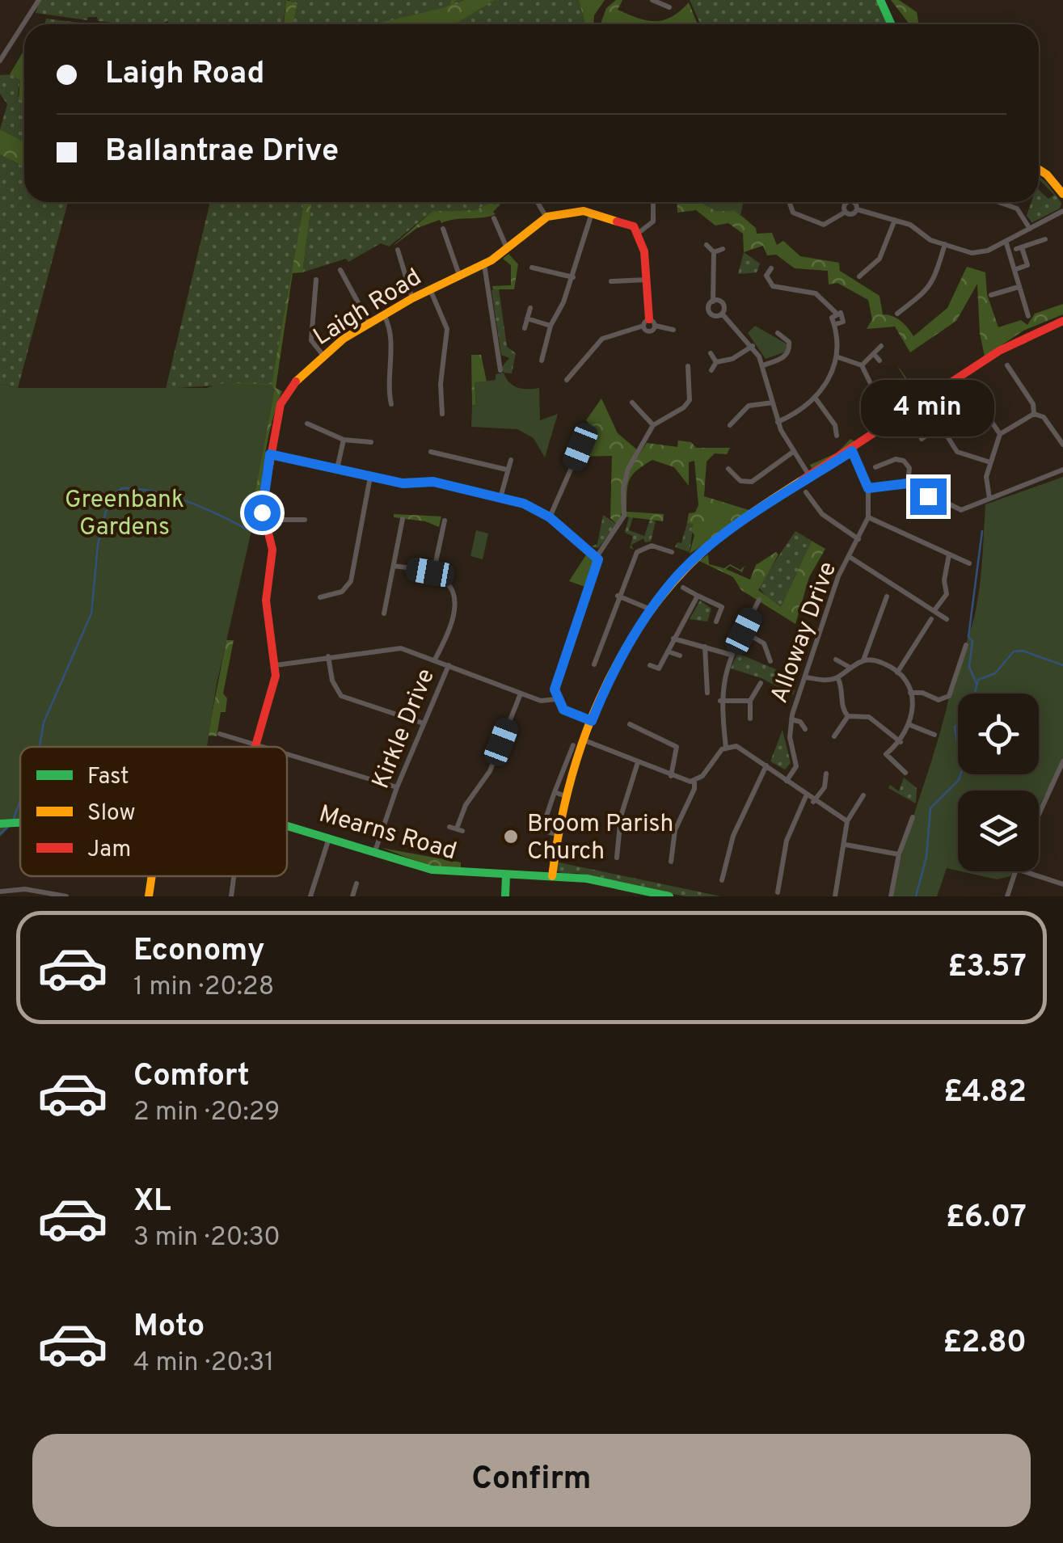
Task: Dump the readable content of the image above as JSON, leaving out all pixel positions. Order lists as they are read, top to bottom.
{
  "streets": {
    "street": [
      "Laigh Road",
      "Alloway Drive",
      "Kirkle Drive",
      "Mearns Road"
    ]
  },
  "crossings": [
    ["Kirkle Drive", "Mearns Road"]
  ],
  "parks": ["Greenbank Gardens"],
  "places": ["Broom Parish Church"],
  "legend": ["Fast", "Slow", "Jam"],
  "page": {
    "banner": ["Laigh Road", "Ballantrae Drive"],
    "bubble": "4 min",
    "list": [
      {
        "name": "Economy",
        "note": "1 min · 20:28",
        "value": "£3.57"
      },
      {
        "name": "Comfort",
        "note": "2 min · 20:29",
        "value": "£4.82"
      },
      {
        "name": "XL",
        "note": "3 min · 20:30",
        "value": "£6.07"
      },
      {
        "name": "Moto",
        "note": "4 min · 20:31",
        "value": "£2.80"
      }
    ],
    "buttons": "Confirm"
  }
}
